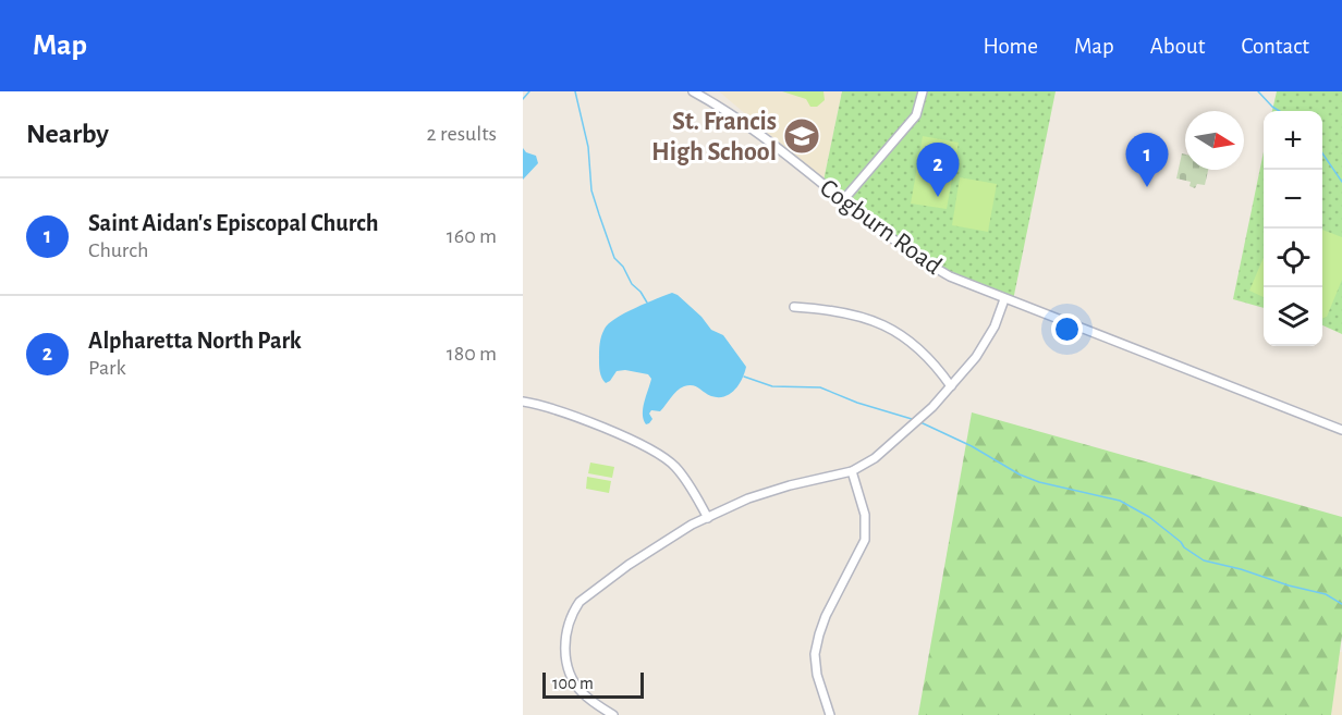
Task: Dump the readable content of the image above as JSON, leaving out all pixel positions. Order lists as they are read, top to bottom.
{
  "streets": {
    "street": ["Cogburn Road"]
  },
  "places": {
    "school or university": ["St. Francis High School"]
  },
  "scale_bar": "100 m",
  "north": "right",
  "page": {
    "header": "Map",
    "nav": [
      "Home",
      "Map",
      "About",
      "Contact"
    ],
    "heading": ["Nearby", "2 results"],
    "map_buttons": ["+", "−"],
    "pins": ["1", "2"],
    "list": [
      {
        "mark": "1",
        "name": "Saint Aidan's Episcopal Church",
        "note": "Church",
        "value": "160 m"
      },
      {
        "mark": "2",
        "name": "Alpharetta North Park",
        "note": "Park",
        "value": "180 m"
      }
    ],
    "scale": "100 m"
  }
}
